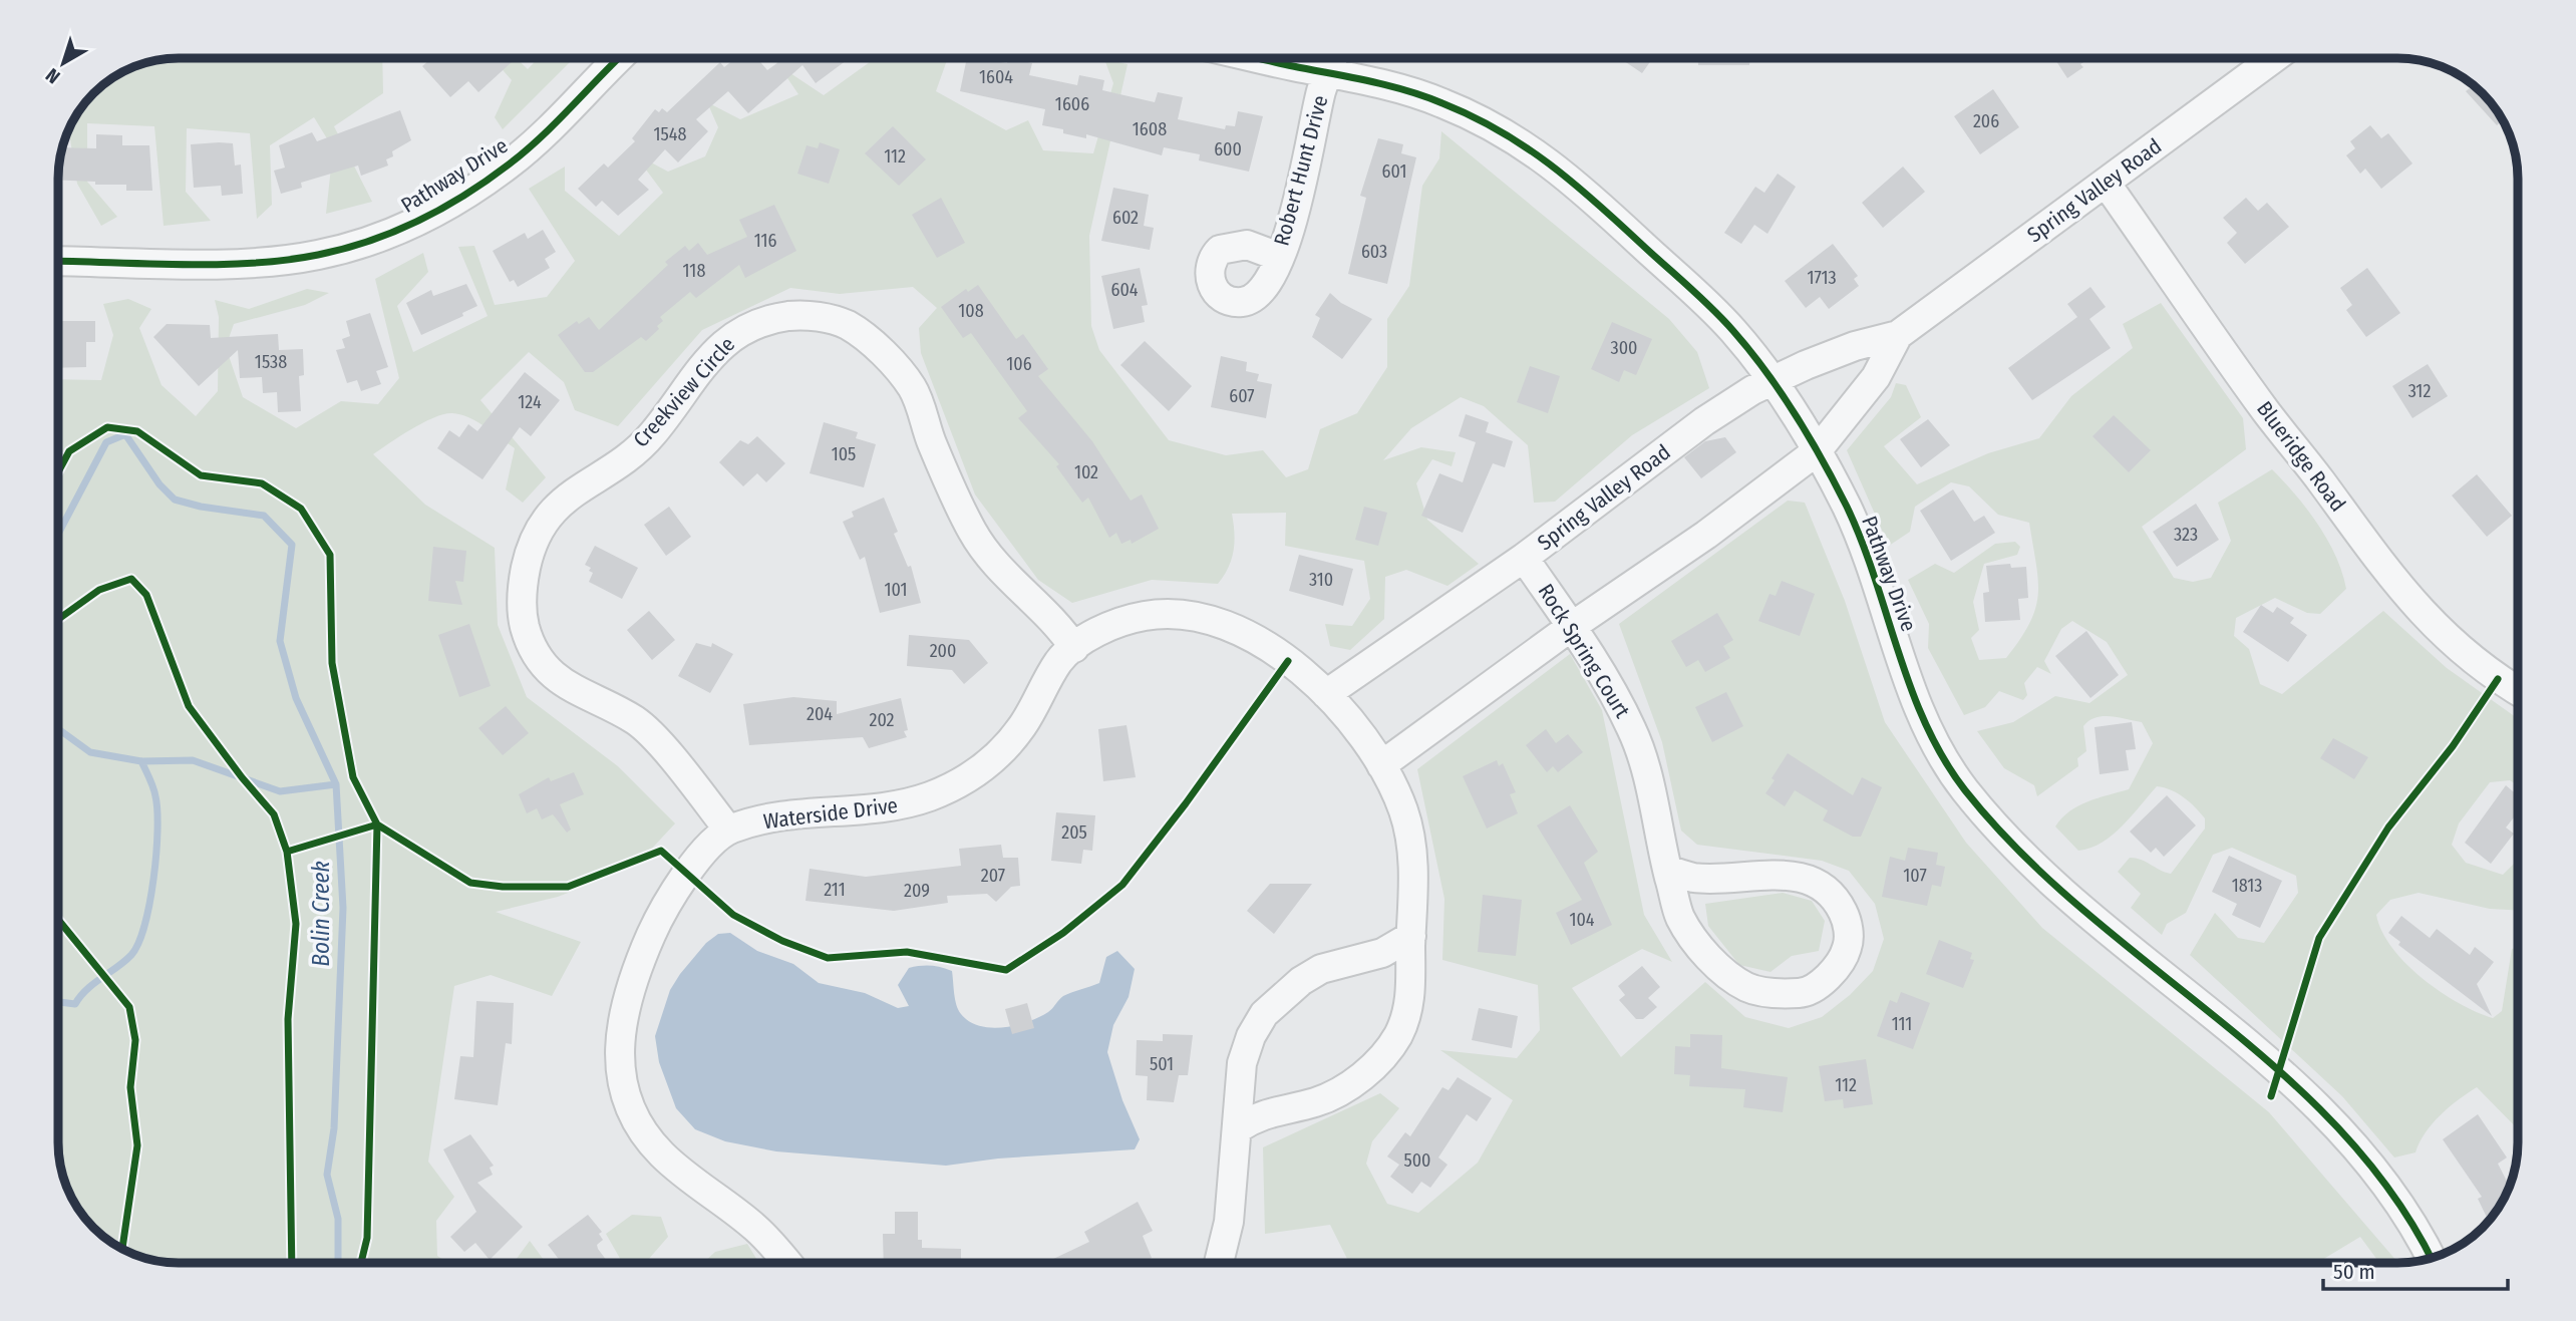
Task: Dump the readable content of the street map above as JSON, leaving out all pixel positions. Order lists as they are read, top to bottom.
{
  "streets": {
    "street": [
      "Robert Hunt Drive",
      "Pathway Drive",
      "Spring Valley Road",
      "Creekview Circle",
      "Blueridge Road",
      "Rock Spring Court",
      "Waterside Drive"
    ]
  },
  "crossings": [
    ["Robert Hunt Drive", "Pathway Drive"],
    ["Pathway Drive", "Spring Valley Road"],
    ["Spring Valley Road", "Blueridge Road"],
    ["Spring Valley Road", "Rock Spring Court"],
    ["Spring Valley Road", "Waterside Drive"],
    ["Creekview Circle", "Waterside Drive"]
  ],
  "water": ["Bolin Creek"],
  "house_numbers": [
    "1604",
    "1606",
    "206",
    "1608",
    "1548",
    "600",
    "112",
    "601",
    "602",
    "116",
    "603",
    "118",
    "1713",
    "604",
    "108",
    "300",
    "1538",
    "106",
    "312",
    "607",
    "124",
    "105",
    "102",
    "323",
    "310",
    "101",
    "200",
    "204",
    "202",
    "205",
    "207",
    "107",
    "1813",
    "211",
    "209",
    "104",
    "111",
    "501",
    "112",
    "500"
  ],
  "scale_bar": "50 m",
  "north": "bottom left"
}
